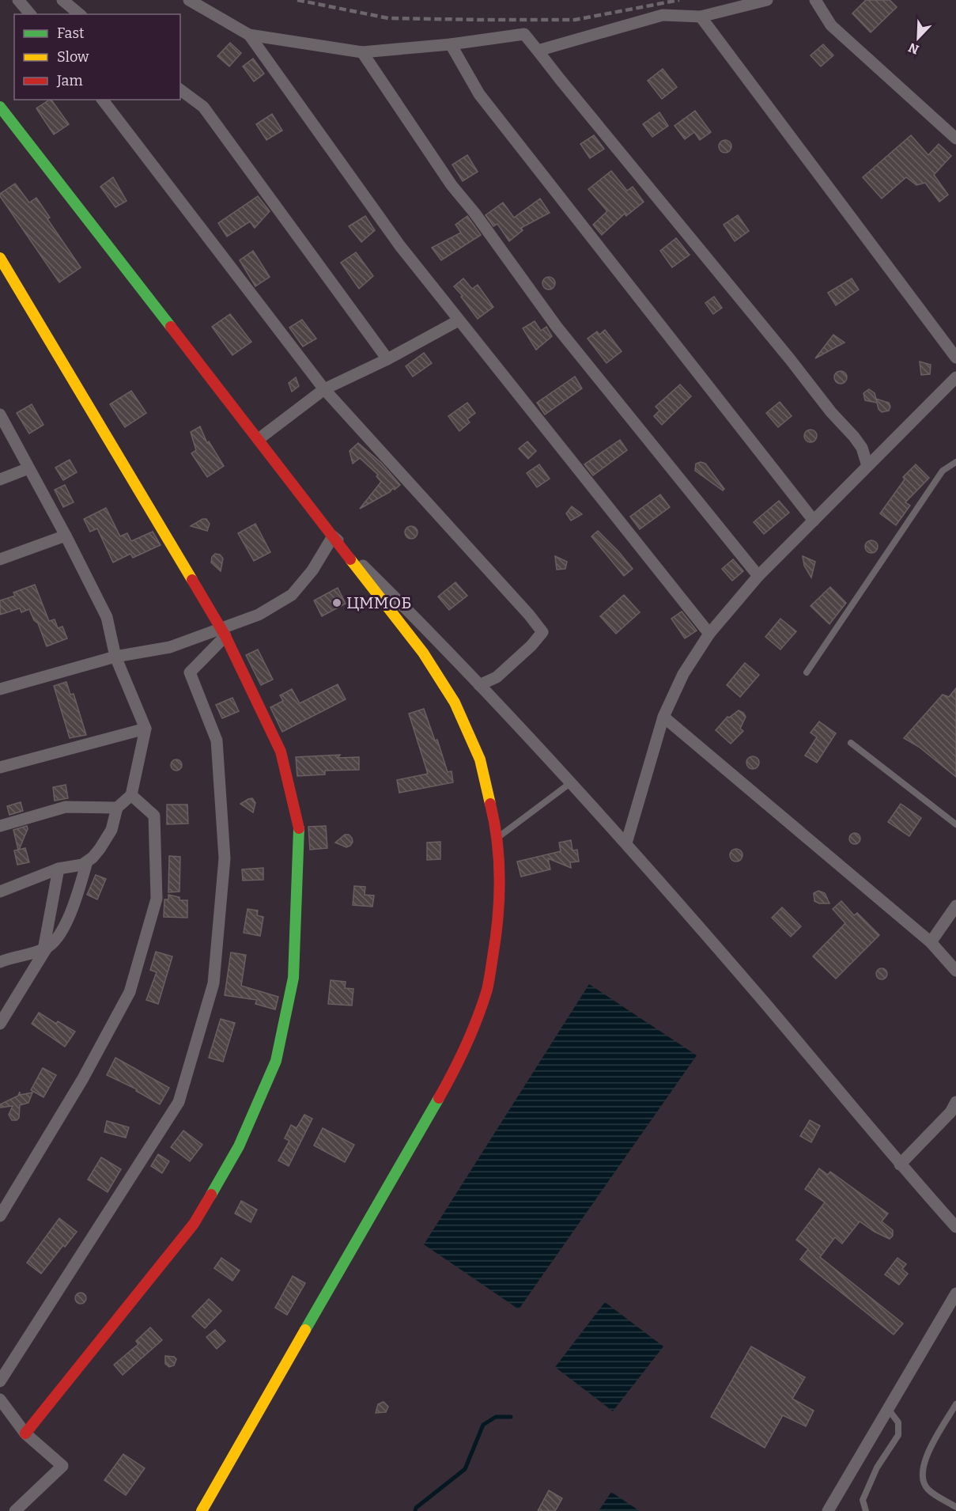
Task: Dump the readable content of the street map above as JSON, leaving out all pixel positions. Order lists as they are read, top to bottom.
{
  "places": ["ЦММОБ"],
  "legend": ["Fast", "Slow", "Jam"],
  "north": "bottom left"
}
